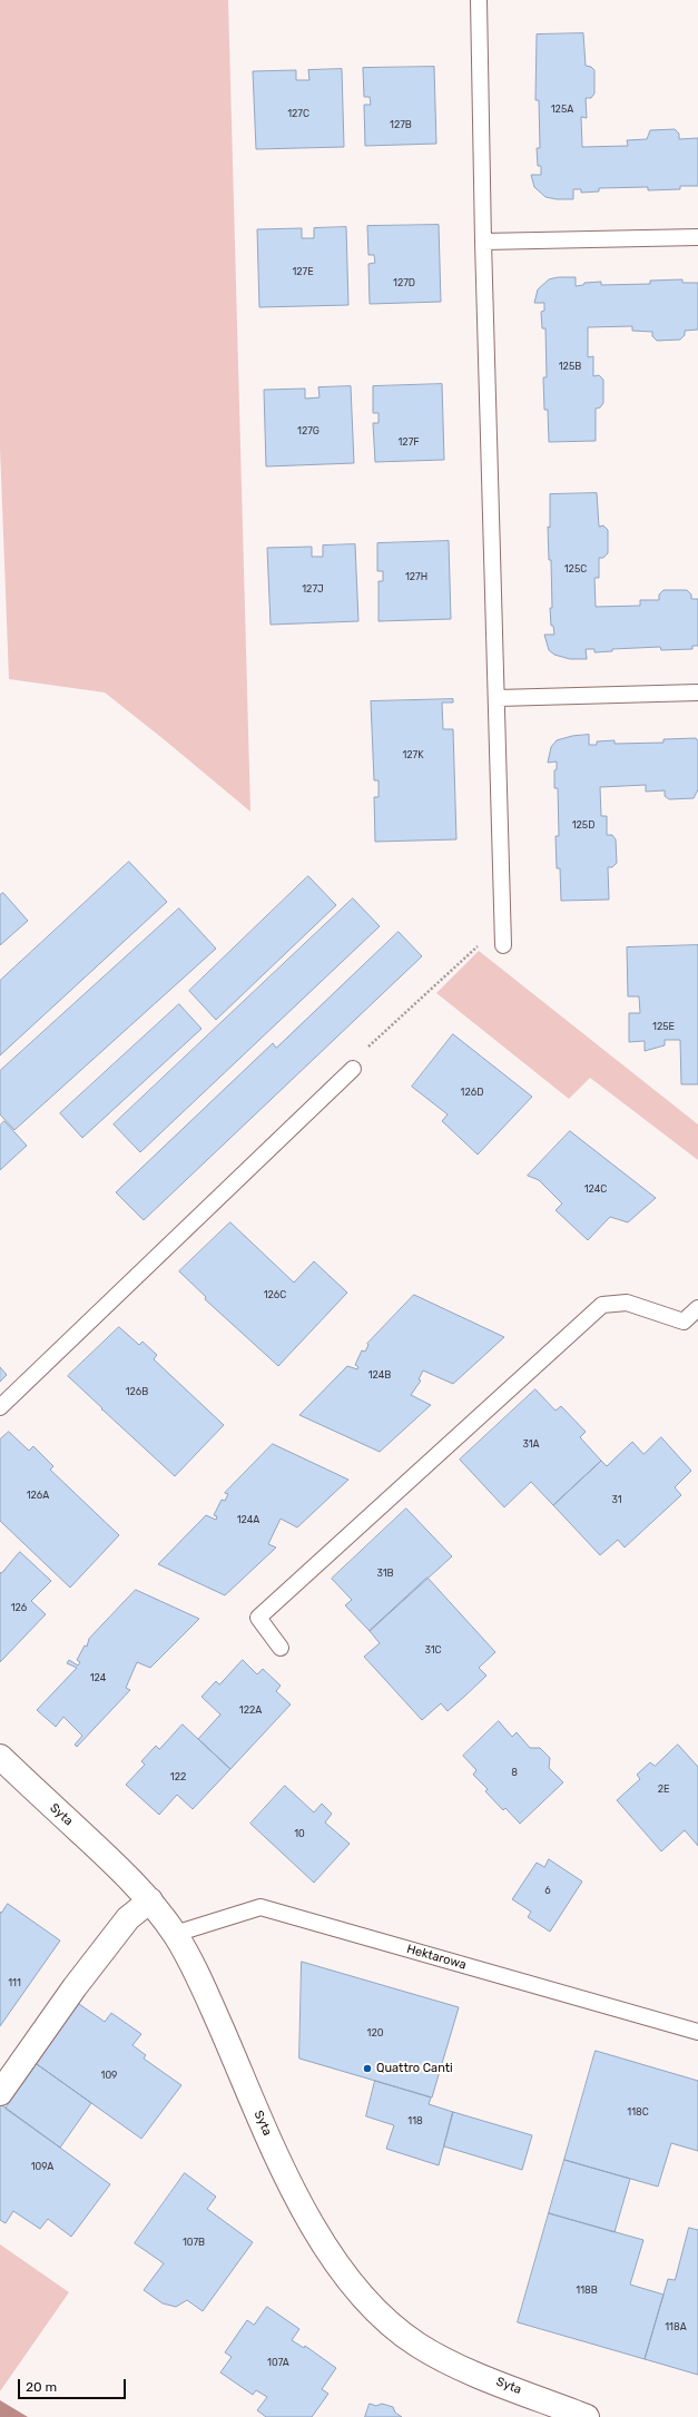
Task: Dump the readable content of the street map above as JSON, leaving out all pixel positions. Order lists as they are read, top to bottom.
{
  "streets": {
    "street": ["Syta"],
    "lane": ["Hektarowa"]
  },
  "crossings": [
    ["Syta", "Hektarowa"]
  ],
  "places": ["Quattro Canti"],
  "house_numbers": [
    "125A",
    "127C",
    "127B",
    "127E",
    "127D",
    "125B",
    "127G",
    "127F",
    "125C",
    "127H",
    "127J",
    "127K",
    "125D",
    "125E",
    "126D",
    "124C",
    "126C",
    "124B",
    "126B",
    "31A",
    "126A",
    "31",
    "124A",
    "31B",
    "126",
    "31C",
    "124",
    "122A",
    "8",
    "122",
    "2E",
    "10",
    "6",
    "111",
    "120",
    "109",
    "118C",
    "118",
    "109A",
    "107B",
    "118B",
    "118A",
    "107A"
  ],
  "scale_bar": "20 m"
}
